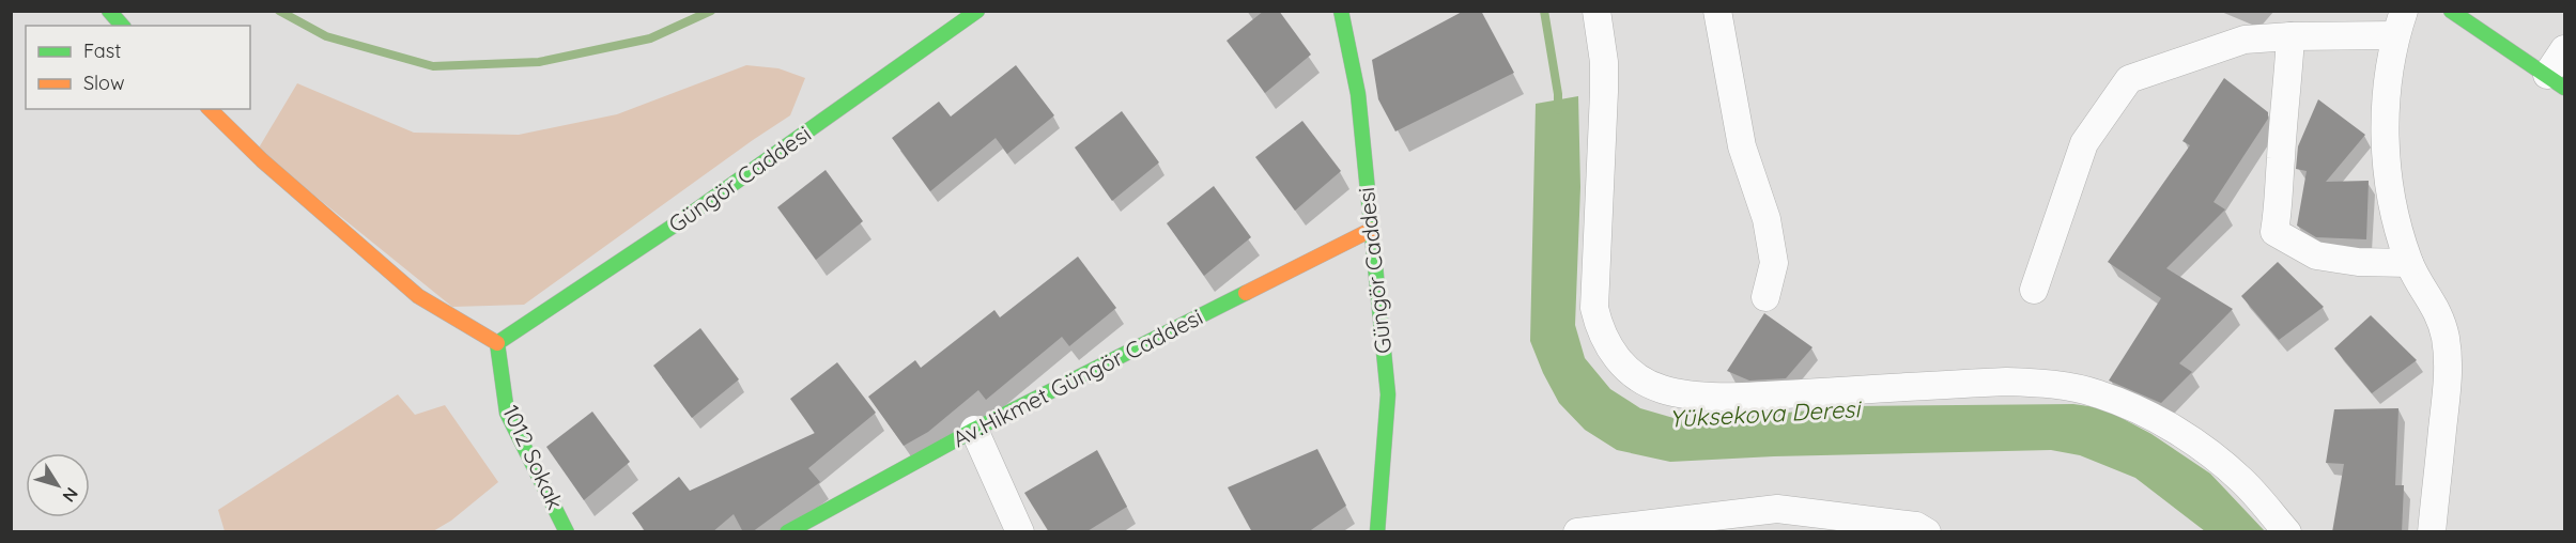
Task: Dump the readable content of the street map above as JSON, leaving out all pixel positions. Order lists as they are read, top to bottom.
{
  "streets": {
    "street": ["Güngör Caddesi", "Av.Hikmet Güngör Caddesi", "1012 Sokak"]
  },
  "crossings": [
    ["Güngör Caddesi", "Av.Hikmet Güngör Caddesi"],
    ["Güngör Caddesi", "1012 Sokak"]
  ],
  "water": ["Yüksekova Deresi"],
  "legend": ["Fast", "Slow"],
  "north": "bottom right"
}
